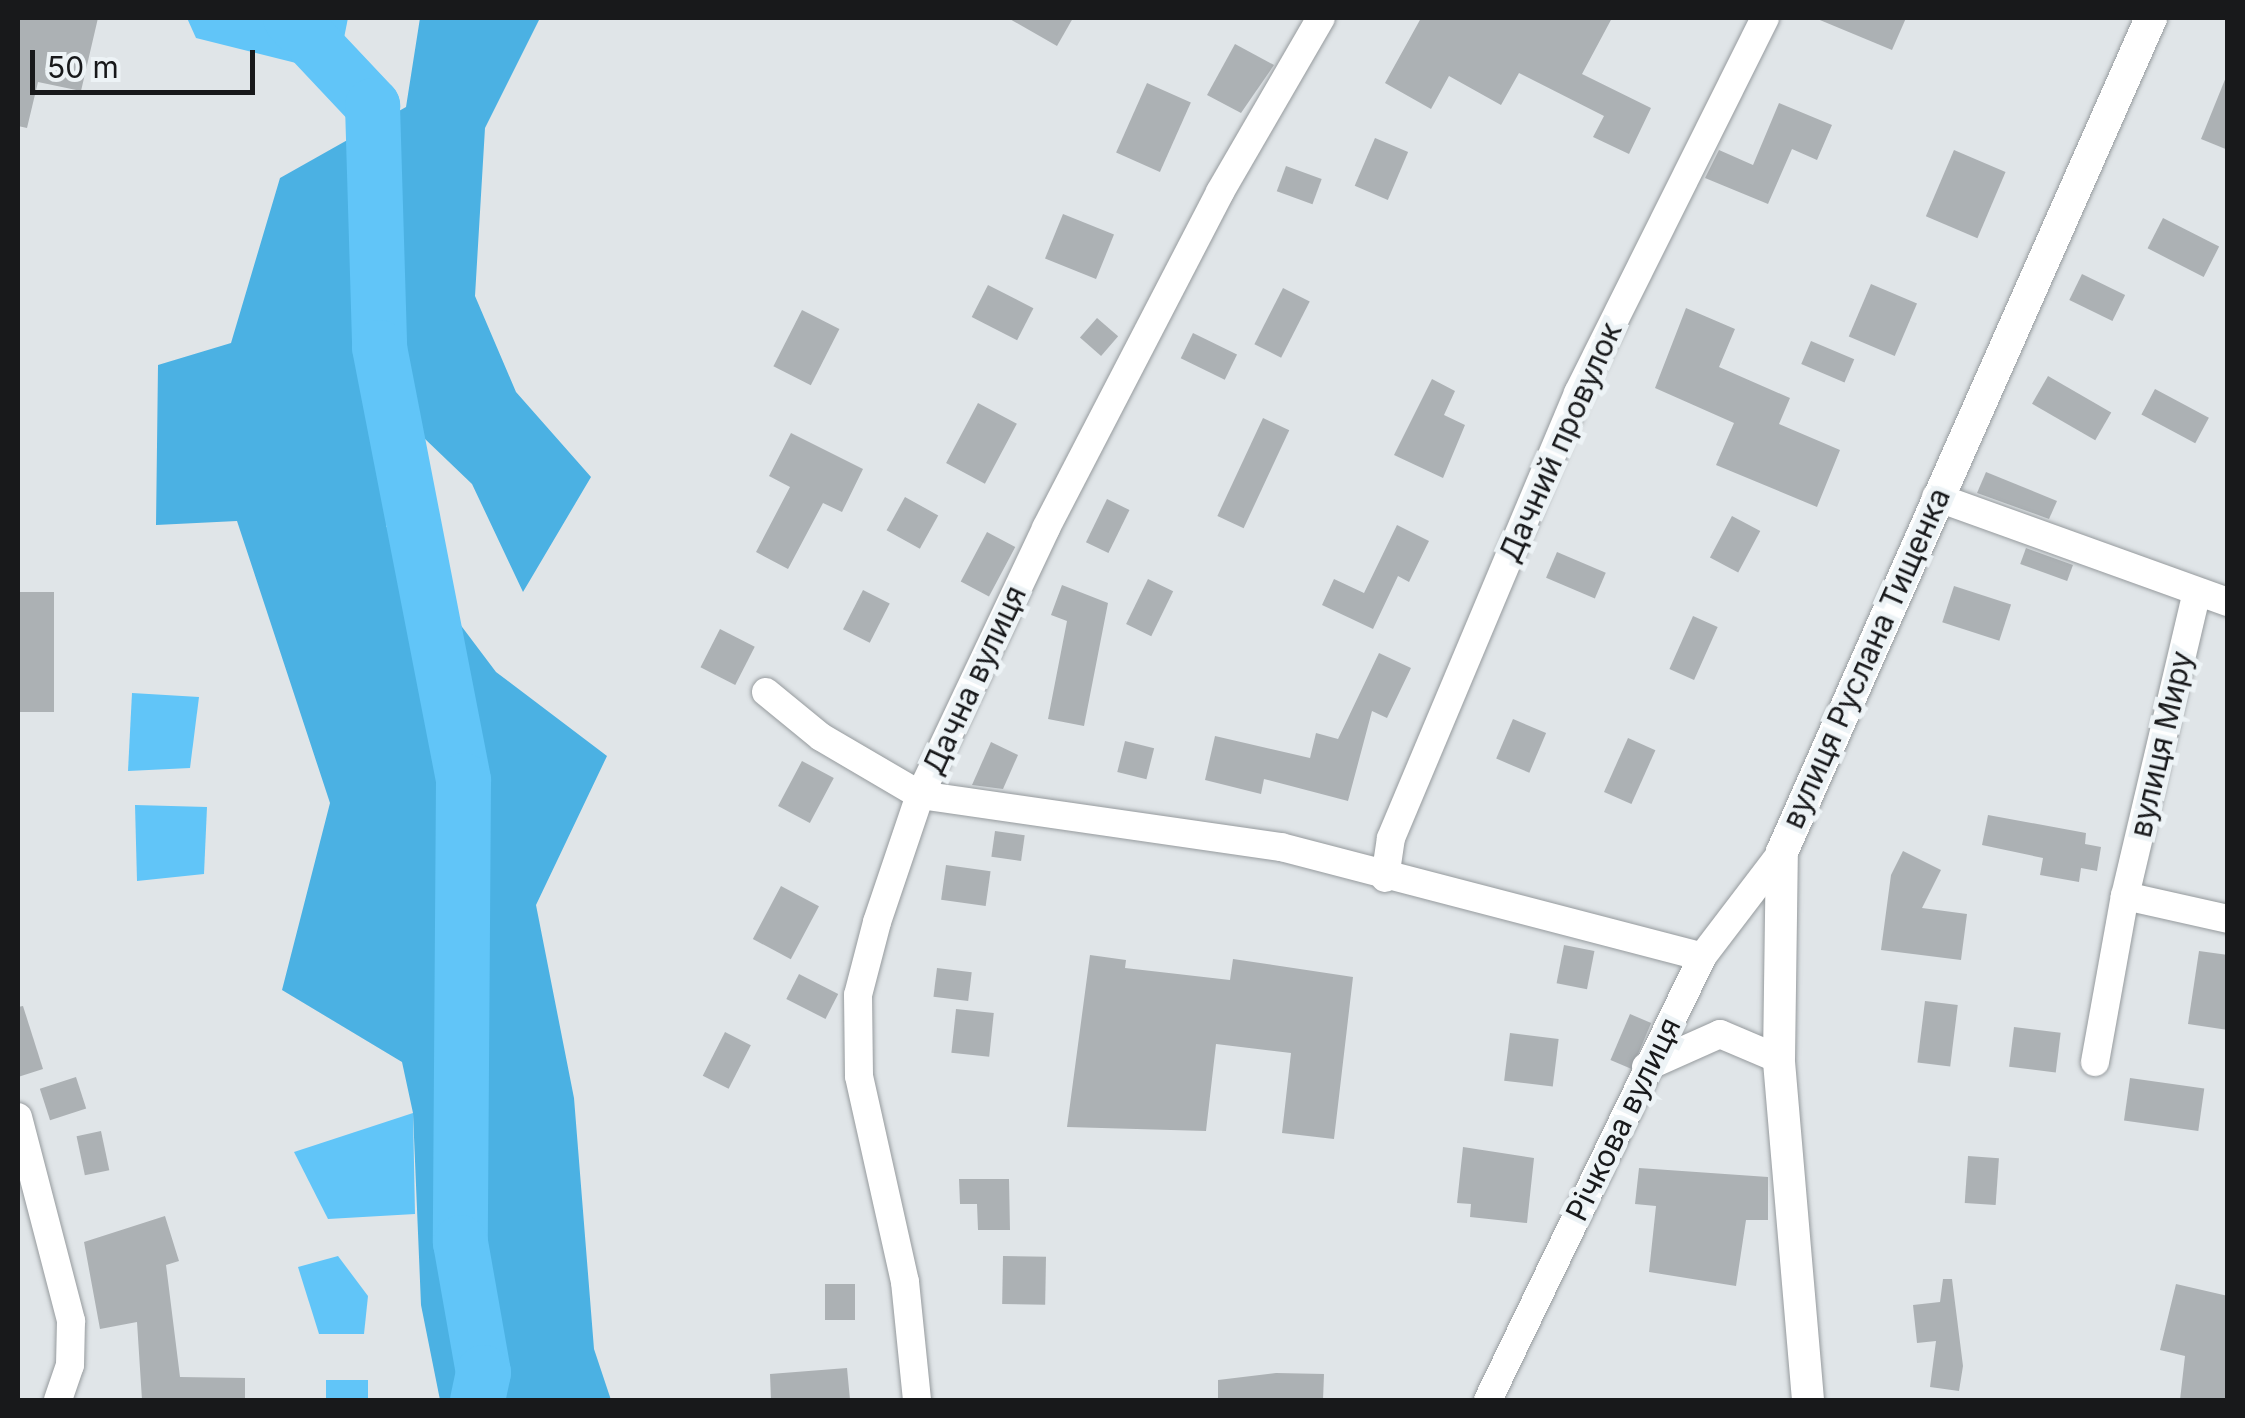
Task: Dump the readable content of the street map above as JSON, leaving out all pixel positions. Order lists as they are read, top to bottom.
{
  "streets": {
    "street": [
      "Дачний провулок",
      "вулиця Руслана Тищенка",
      "Дачна вулиця",
      "вулиця Миру",
      "Річкова вулиця"
    ]
  },
  "crossings": [
    ["вулиця Руслана Тищенка", "Річкова вулиця"]
  ],
  "scale_bar": "50 m"
}
